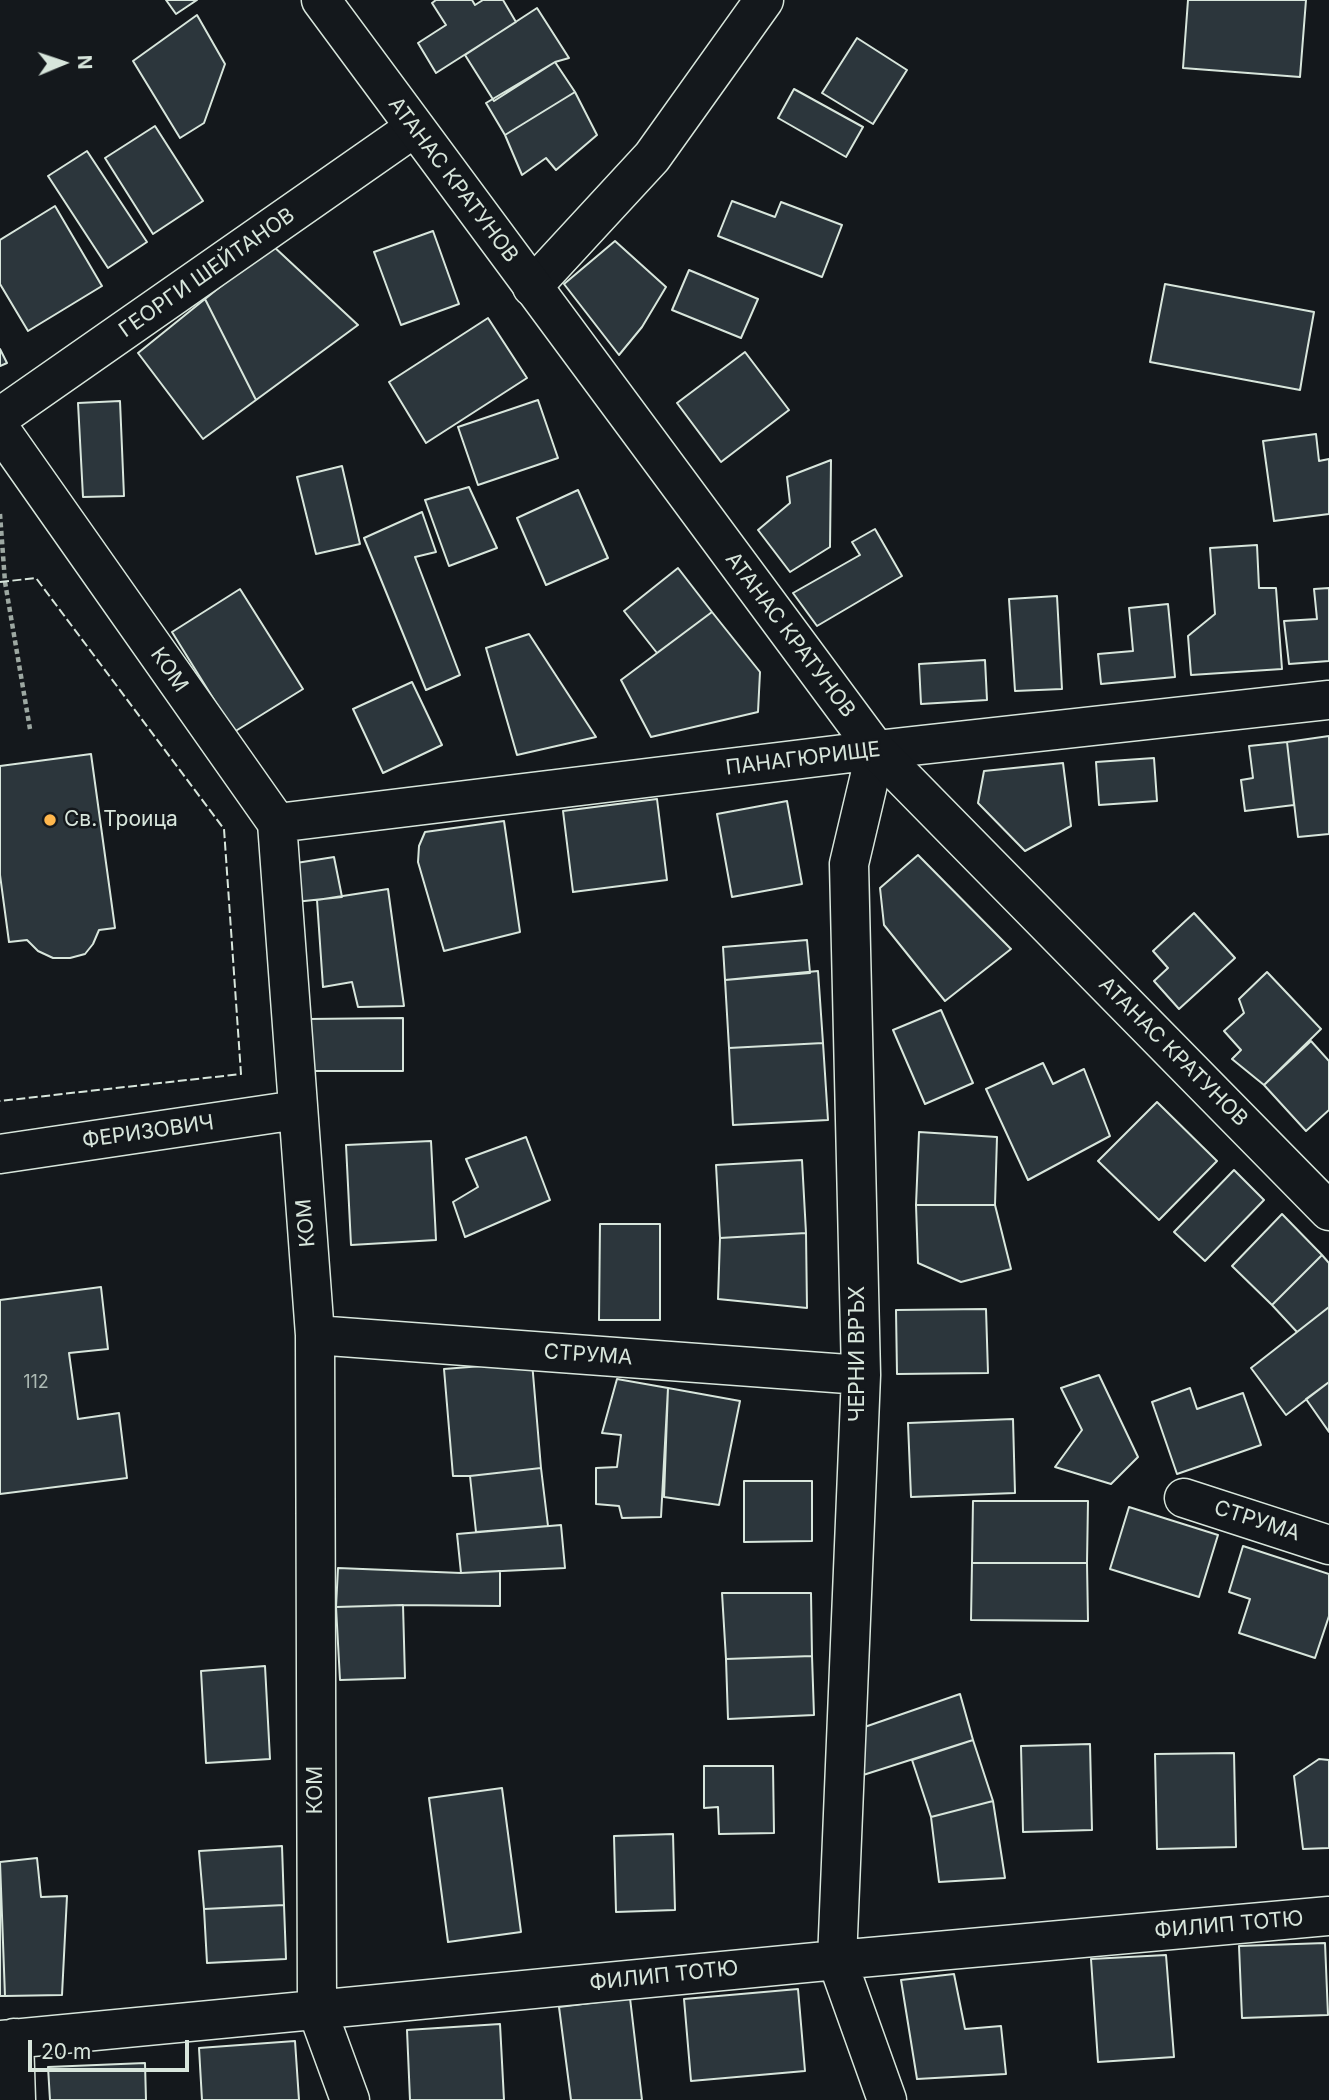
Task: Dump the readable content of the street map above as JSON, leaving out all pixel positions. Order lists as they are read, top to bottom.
{
  "streets": {
    "street": [
      "АТАНАС КРАТУНОВ",
      "ГЕОРГИ ШЕЙТАНОВ",
      "КОМ",
      "ПАНАГЮРИЩЕ",
      "ФЕРИЗОВИЧ",
      "ЧЕРНИ ВРЪХ",
      "СТРУМА",
      "ФИЛИП ТОТЮ"
    ]
  },
  "crossings": [
    ["АТАНАС КРАТУНОВ", "ГЕОРГИ ШЕЙТАНОВ"],
    ["АТАНАС КРАТУНОВ", "ПАНАГЮРИЩЕ"],
    ["АТАНАС КРАТУНОВ", "ЧЕРНИ ВРЪХ"],
    ["КОМ", "ПАНАГЮРИЩЕ"],
    ["КОМ", "ФЕРИЗОВИЧ"],
    ["КОМ", "СТРУМА"],
    ["КОМ", "ФИЛИП ТОТЮ"],
    ["ПАНАГЮРИЩЕ", "ЧЕРНИ ВРЪХ"],
    ["ЧЕРНИ ВРЪХ", "СТРУМА"],
    ["ЧЕРНИ ВРЪХ", "ФИЛИП ТОТЮ"]
  ],
  "places": ["Св. Троица"],
  "house_numbers": ["112"],
  "scale_bar": "20 m",
  "north": "right"
}
